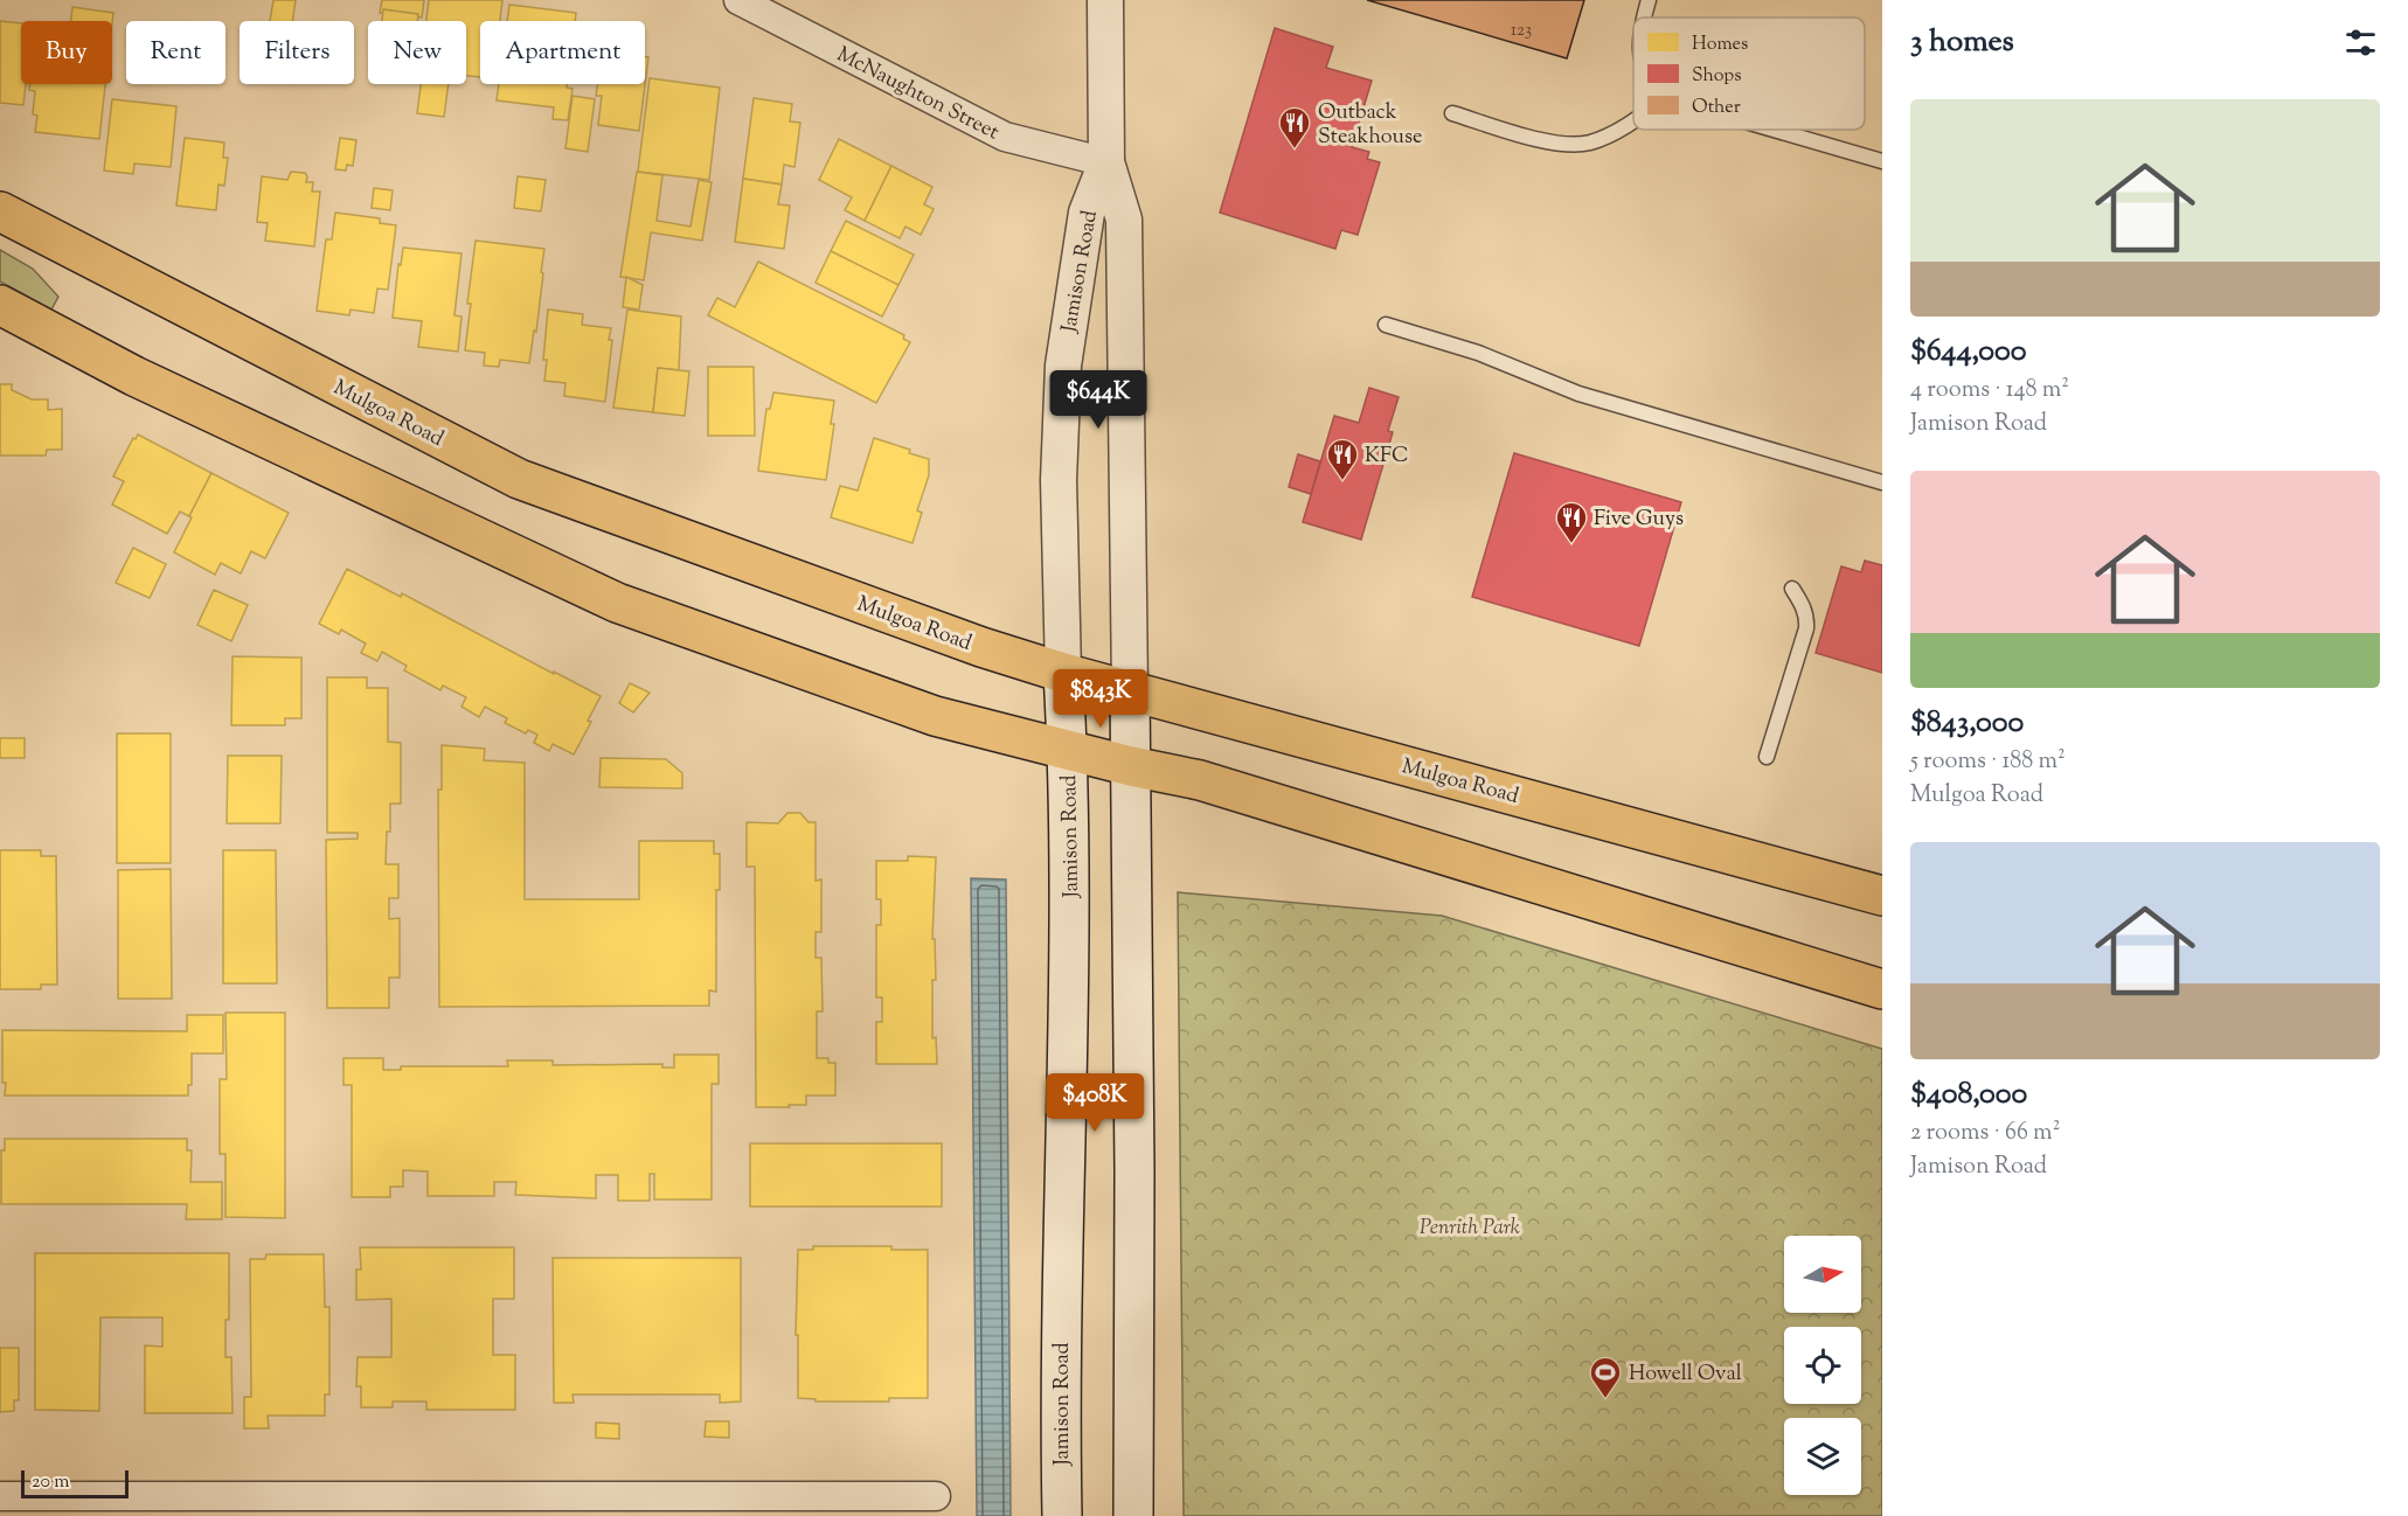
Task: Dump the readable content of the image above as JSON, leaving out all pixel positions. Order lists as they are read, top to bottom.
{
  "streets": {
    "main road": ["Jamison Road", "Mulgoa Road"],
    "street": ["McNaughton Street"]
  },
  "crossings": [
    ["McNaughton Street", "Jamison Road"],
    ["Jamison Road", "Mulgoa Road"]
  ],
  "parks": ["Penrith Park"],
  "places": {
    "restaurant": ["Outback Steakhouse", "KFC", "Five Guys"],
    "sports": ["Howell Oval"]
  },
  "house_numbers": ["123"],
  "legend": ["Homes", "Shops", "Other"],
  "scale_bar": "20 m",
  "north": "right",
  "page": {
    "heading": "3 homes",
    "chip": [
      "Buy",
      "Rent",
      "Filters",
      "New",
      "Apartment"
    ],
    "list": [
      {
        "name": "$644,000",
        "note": "4 rooms · 148 m² · Jamison Road"
      },
      {
        "name": "$843,000",
        "note": "5 rooms · 188 m² · Mulgoa Road"
      },
      {
        "name": "$408,000",
        "note": "2 rooms · 66 m² · Jamison Road"
      }
    ],
    "price": ["$644K", "$843K", "$408K"],
    "scale": "20 m"
  }
}
